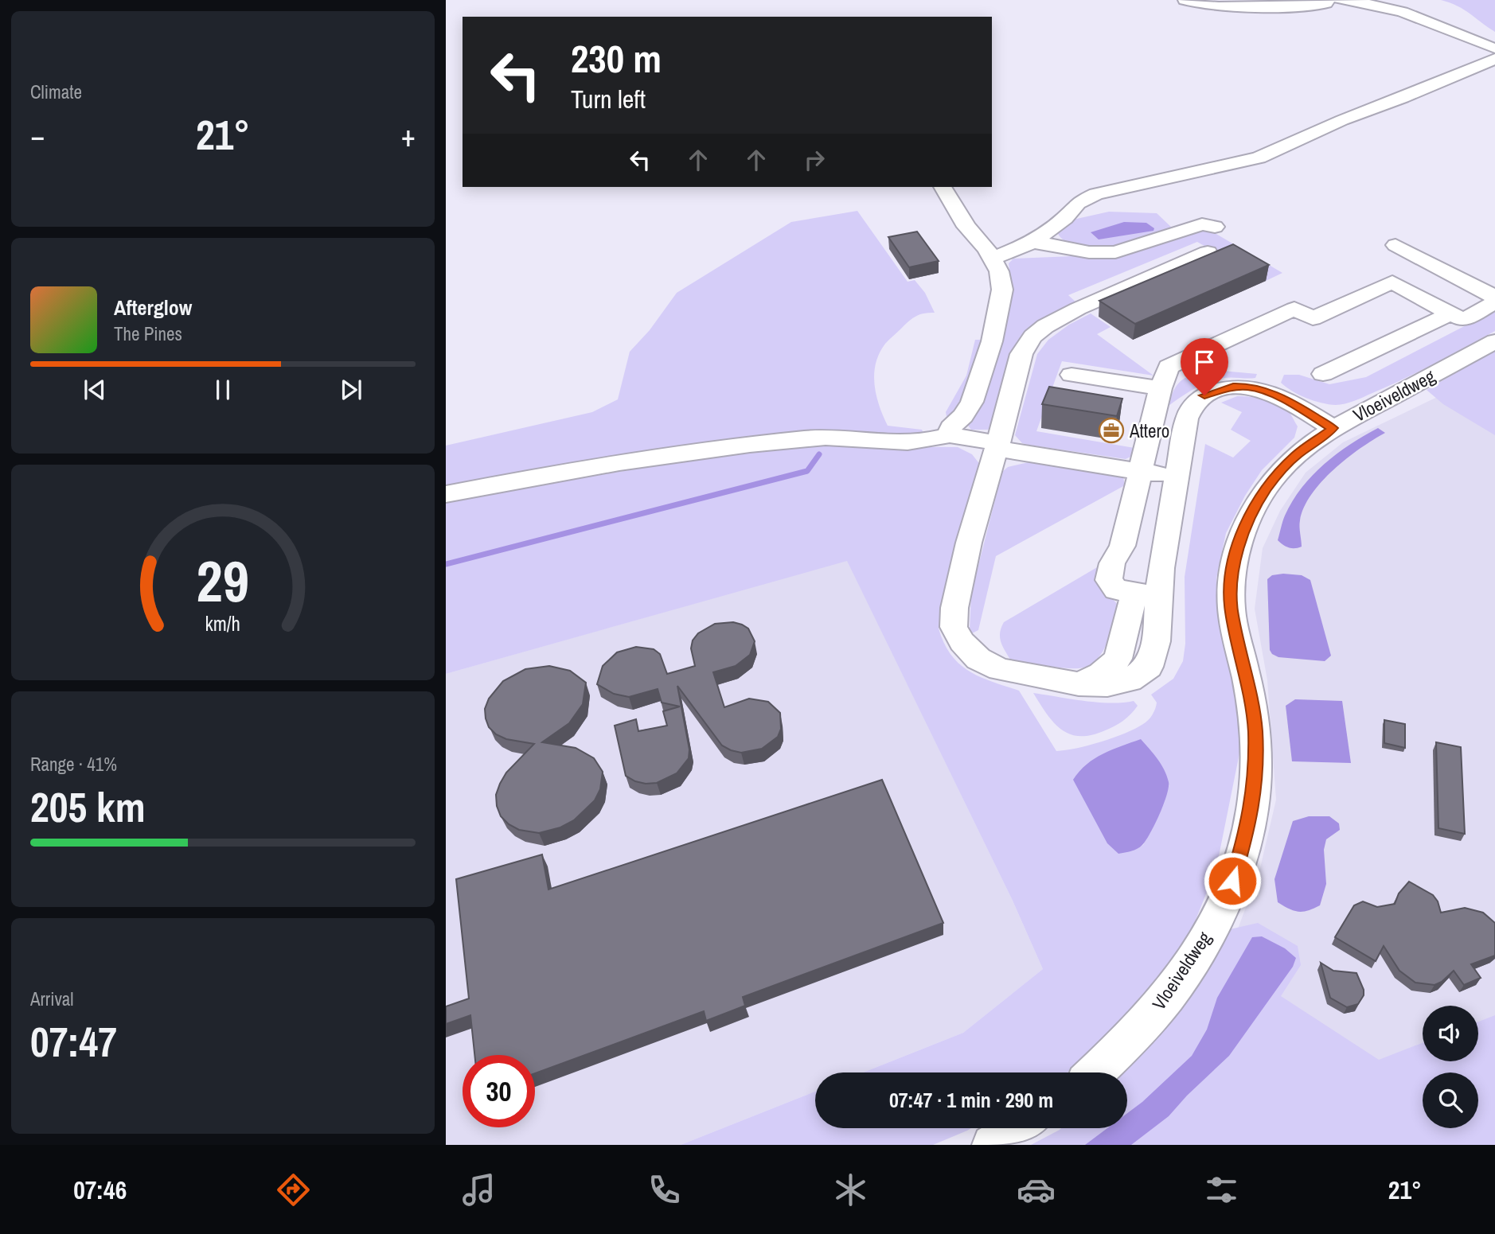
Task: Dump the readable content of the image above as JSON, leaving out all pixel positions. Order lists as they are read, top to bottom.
{
  "streets": {
    "street": ["Vloeiveldweg"]
  },
  "places": {
    "office": ["Attero"]
  },
  "page": {
    "tile": [
      "Climate",
      ["Range · 41%", "205 km"],
      ["Arrival", "07:47"]
    ],
    "turn": ["230 m", "Turn left"],
    "heat": ["−", "21°", "+"],
    "song": ["Afterglow", "The Pines"],
    "limit": "30",
    "trip": "07:47 · 1 min · 290 m",
    "tabs": ["07:46", "21°"],
    "gauge": ["29", "km/h"]
  }
}
